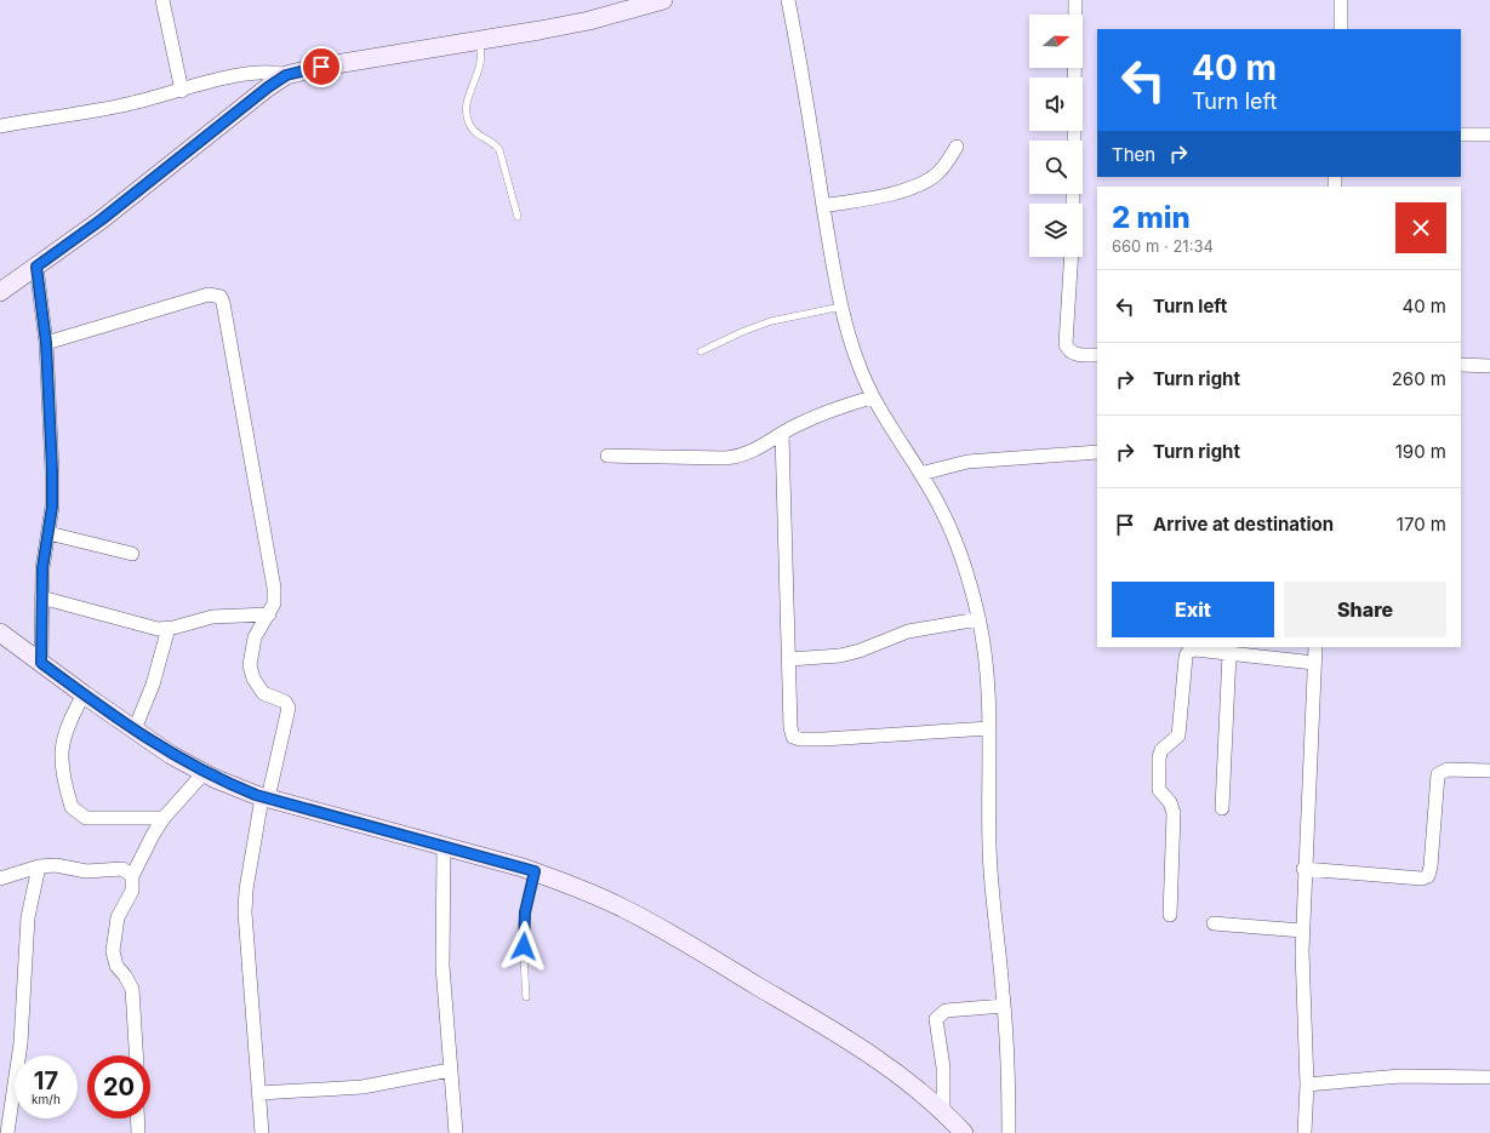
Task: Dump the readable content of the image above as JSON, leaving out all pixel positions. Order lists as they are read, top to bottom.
{
  "north": "right",
  "page": {
    "turn": ["40 m", "Turn left"],
    "then": "Then",
    "heading": ["2 min", "660 m · 21:34"],
    "list": [
      {
        "name": "Turn left",
        "value": "40 m"
      },
      {
        "name": "Turn right",
        "value": "260 m"
      },
      {
        "name": "Turn right",
        "value": "190 m"
      },
      {
        "name": "Arrive at destination",
        "value": "170 m"
      }
    ],
    "buttons": ["Exit", "Share"],
    "speed": "17 km/h",
    "limit": "20"
  }
}
